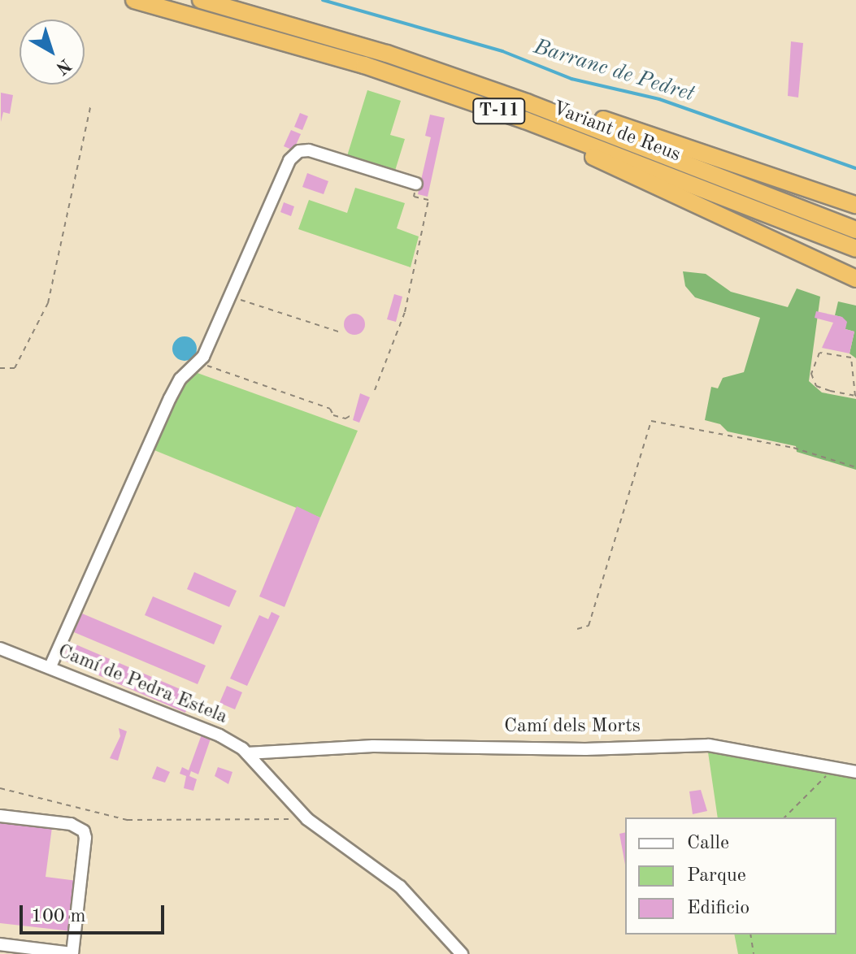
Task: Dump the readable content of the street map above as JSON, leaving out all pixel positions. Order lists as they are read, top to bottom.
{
  "streets": {
    "highway": ["T-11", "Variant de Reus"],
    "street": ["Camí de Pedra Estela", "Camí dels Morts"]
  },
  "crossings": [
    ["Camí de Pedra Estela", "Camí dels Morts"]
  ],
  "water": ["Barranc de Pedret"],
  "legend": ["Calle", "Parque", "Edificio"],
  "scale_bar": "100 m",
  "north": "bottom right"
}
